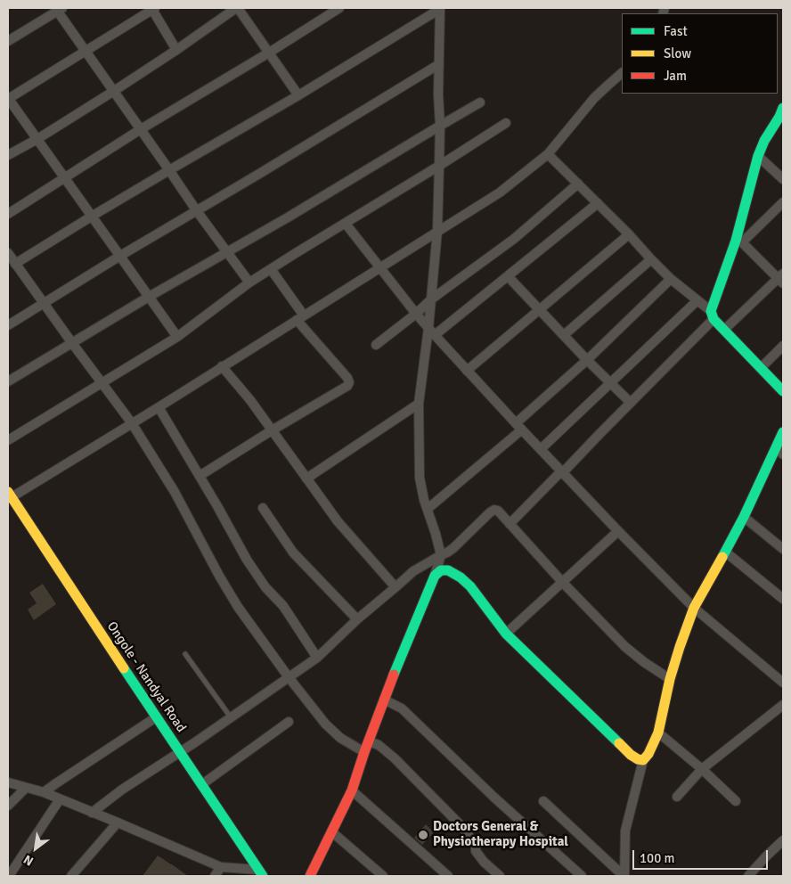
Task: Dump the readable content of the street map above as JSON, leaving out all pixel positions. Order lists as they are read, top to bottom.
{
  "streets": {
    "main road": ["Ongole - Nandyal Road"]
  },
  "places": ["Doctors General & Physiotherapy Hospital"],
  "legend": ["Fast", "Slow", "Jam"],
  "scale_bar": "100 m",
  "north": "bottom left"
}
